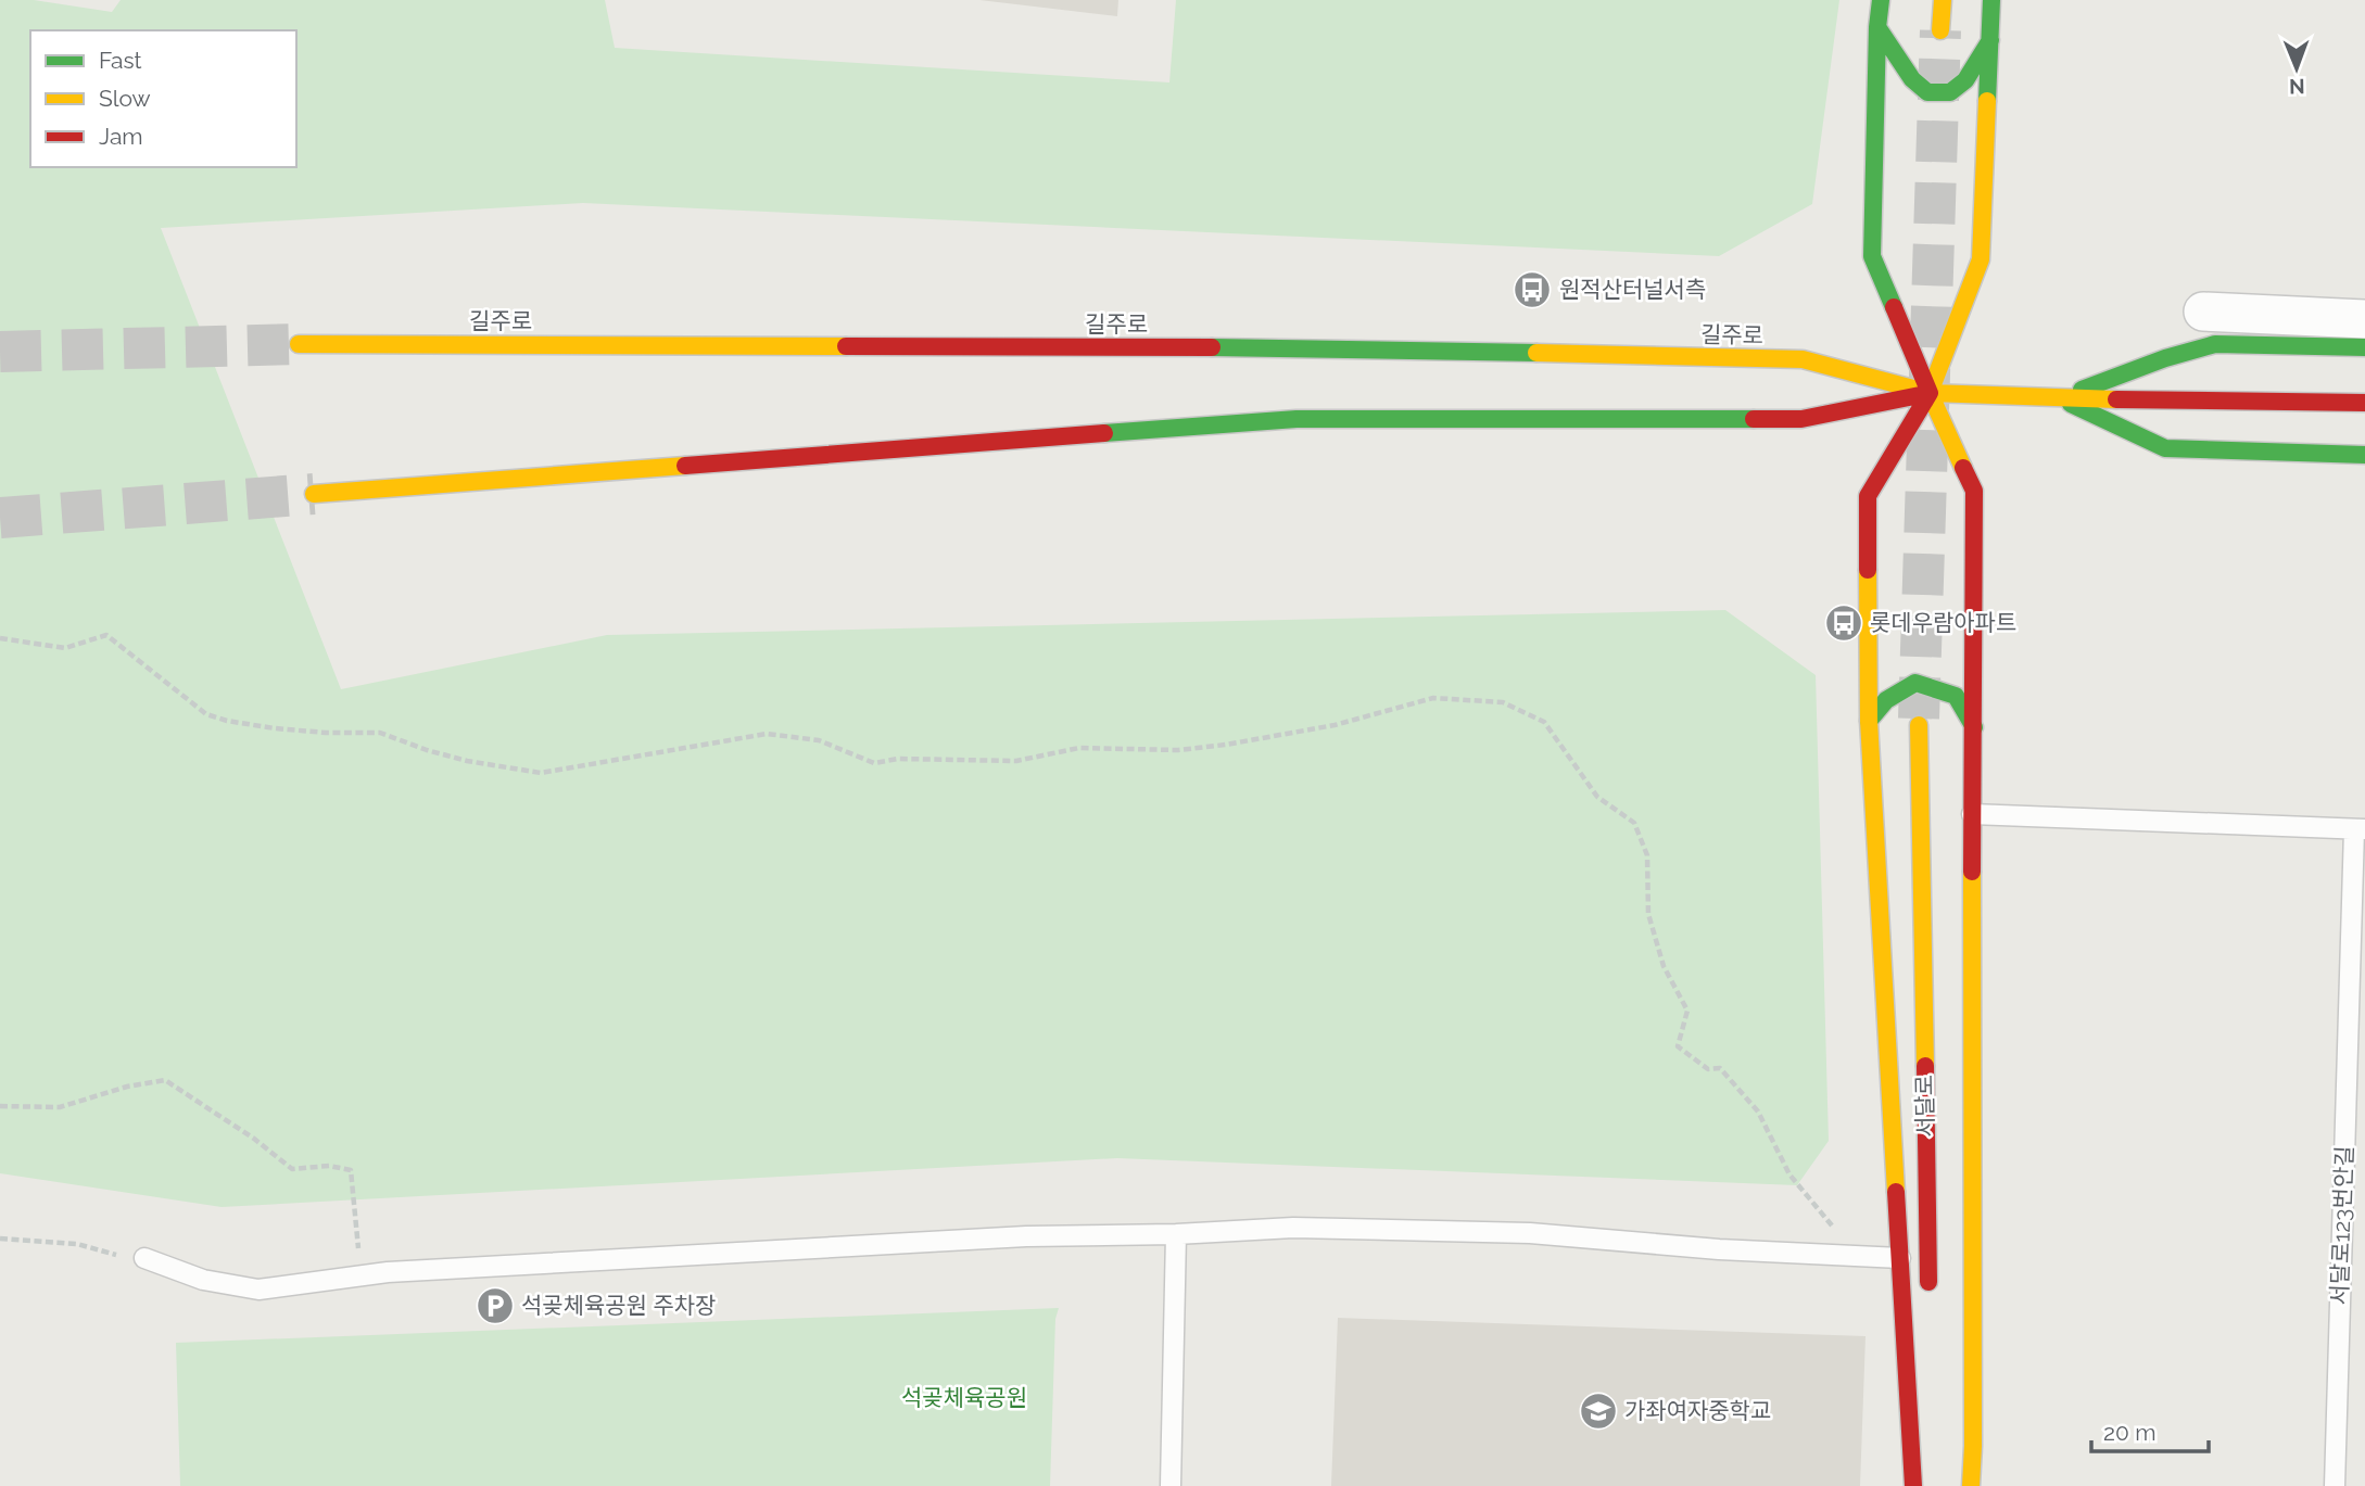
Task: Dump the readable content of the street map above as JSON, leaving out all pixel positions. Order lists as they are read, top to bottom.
{
  "streets": {
    "main road": ["길주로", "서달로"],
    "lane": ["서달로123번안길"]
  },
  "parks": ["석곶체육공원"],
  "places": {
    "bus stop": ["원적산터널서측", "롯데우람아파트"],
    "parking": ["석곶체육공원 주차장"],
    "school or university": ["가좌여자중학교"]
  },
  "legend": ["Fast", "Slow", "Jam"],
  "scale_bar": "20 m",
  "north": "bottom"
}
